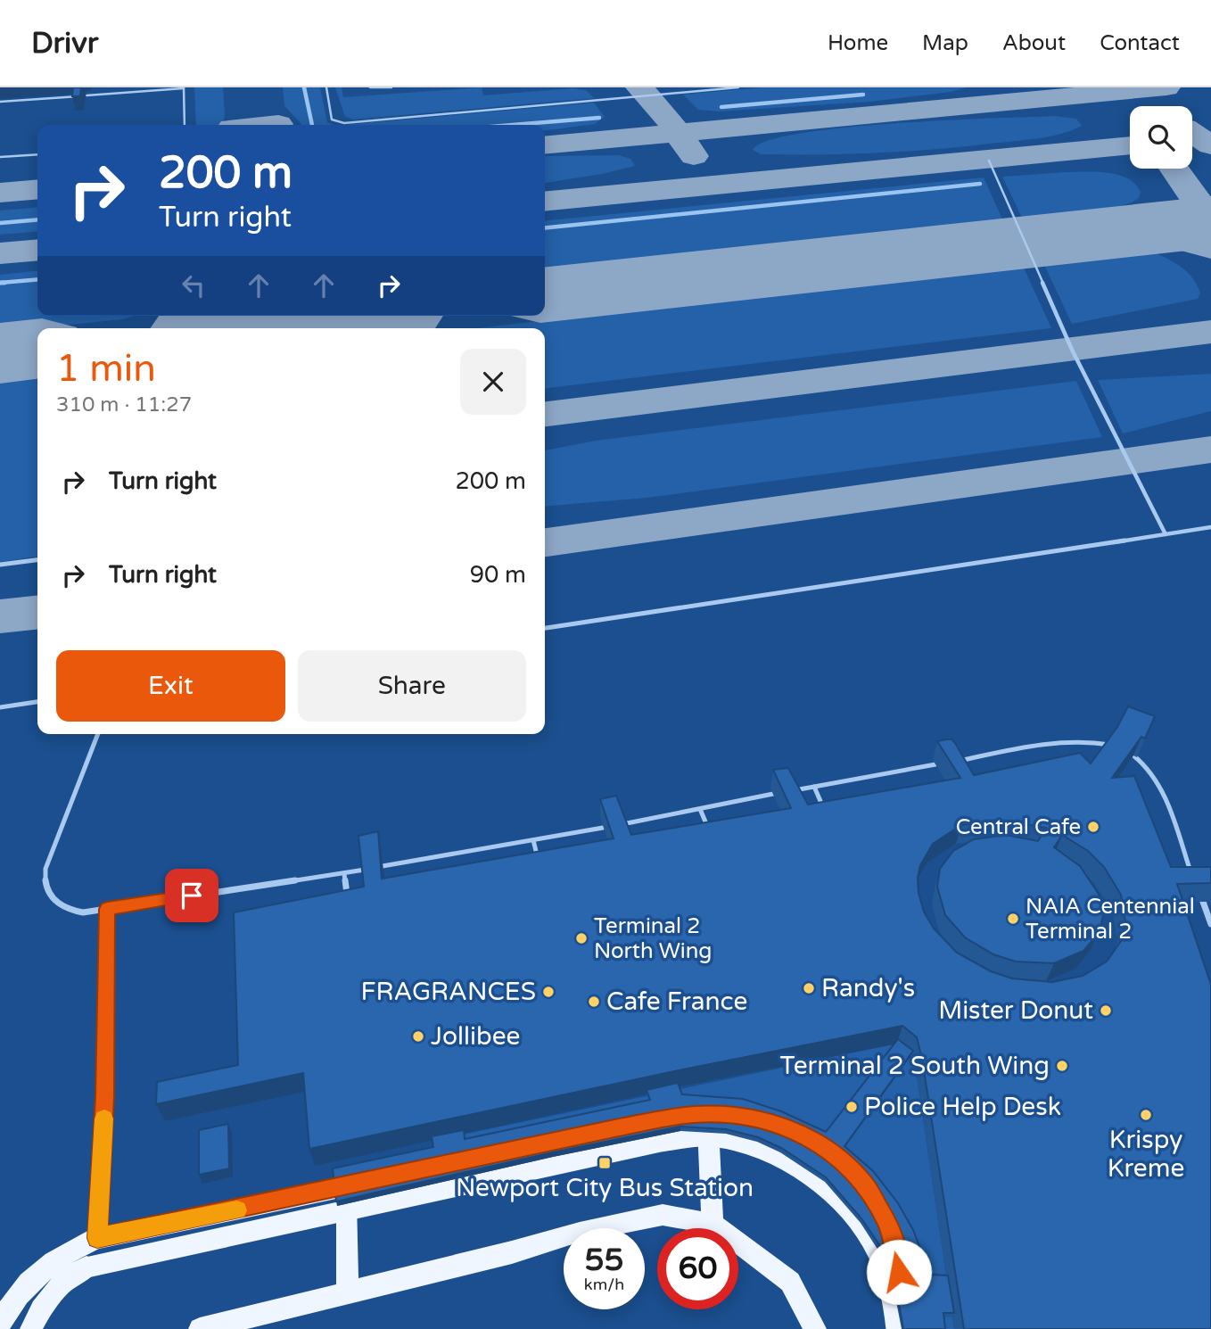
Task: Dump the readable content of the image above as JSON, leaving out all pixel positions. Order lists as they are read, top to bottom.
{
  "places": {
    "other": [
      "Central Cafe",
      "NAIA Centennial Terminal 2",
      "Terminal 2 North Wing",
      "Randy's",
      "FRAGRANCES",
      "Cafe France",
      "Mister Donut",
      "Jollibee",
      "Terminal 2 South Wing",
      "Police Help Desk",
      "Krispy Kreme"
    ],
    "transit": ["Newport City Bus Station"]
  },
  "page": {
    "header": "Drivr",
    "nav": [
      "Home",
      "Map",
      "About",
      "Contact"
    ],
    "turn": ["200 m", "Turn right"],
    "heading": ["1 min", "310 m · 11:27"],
    "list": [
      {
        "name": "Turn right",
        "value": "200 m"
      },
      {
        "name": "Turn right",
        "value": "90 m"
      }
    ],
    "buttons": ["Exit", "Share"],
    "speed": "55 km/h",
    "limit": "60"
  }
}
